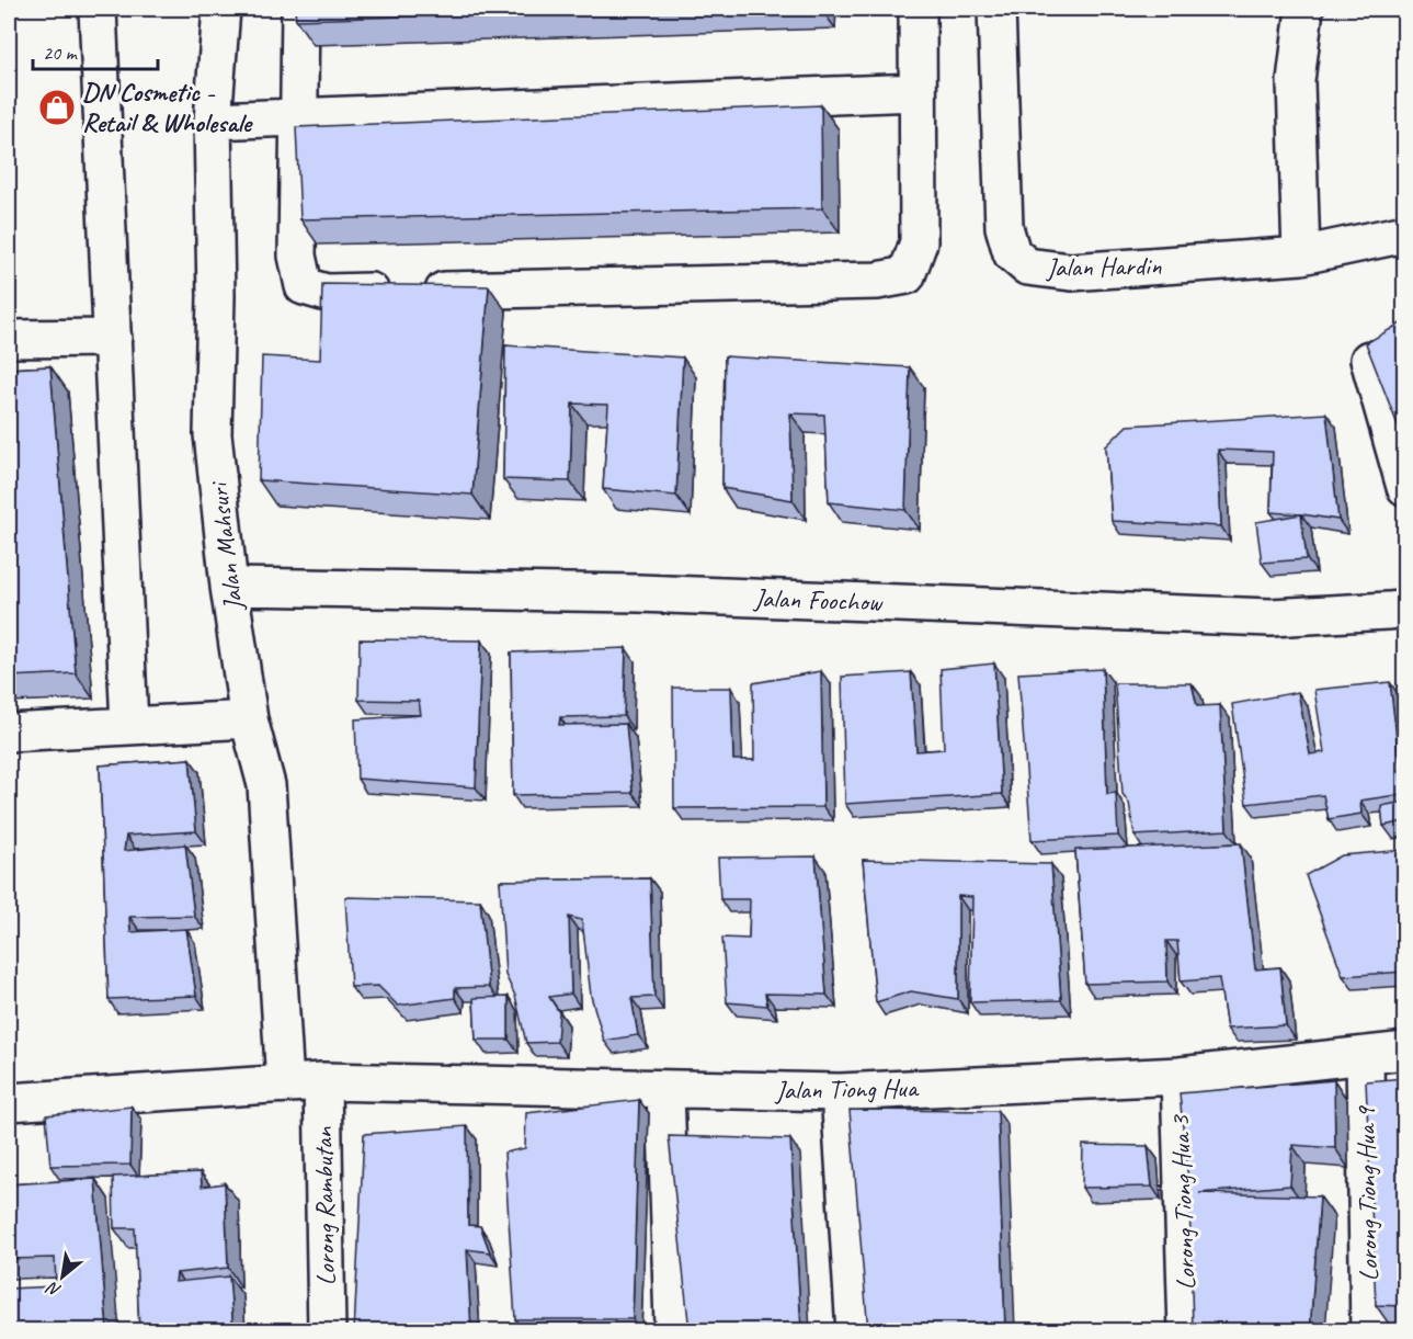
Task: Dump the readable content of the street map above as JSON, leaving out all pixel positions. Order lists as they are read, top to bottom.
{
  "streets": {
    "street": [
      "Jalan Hardin",
      "Jalan Mahsuri",
      "Jalan Foochow",
      "Jalan Tiong Hua",
      "Lorong Tiong Hua 9",
      "Lorong Tiong Hua 3",
      "Lorong Rambutan"
    ]
  },
  "crossings": [
    ["Jalan Mahsuri", "Jalan Foochow"],
    ["Jalan Mahsuri", "Jalan Tiong Hua"],
    ["Jalan Tiong Hua", "Lorong Tiong Hua 9"],
    ["Jalan Tiong Hua", "Lorong Tiong Hua 3"],
    ["Jalan Tiong Hua", "Lorong Rambutan"]
  ],
  "places": {
    "shop": ["DN Cosmetic - Retail & Wholesale"]
  },
  "scale_bar": "20 m",
  "north": "bottom left"
}
